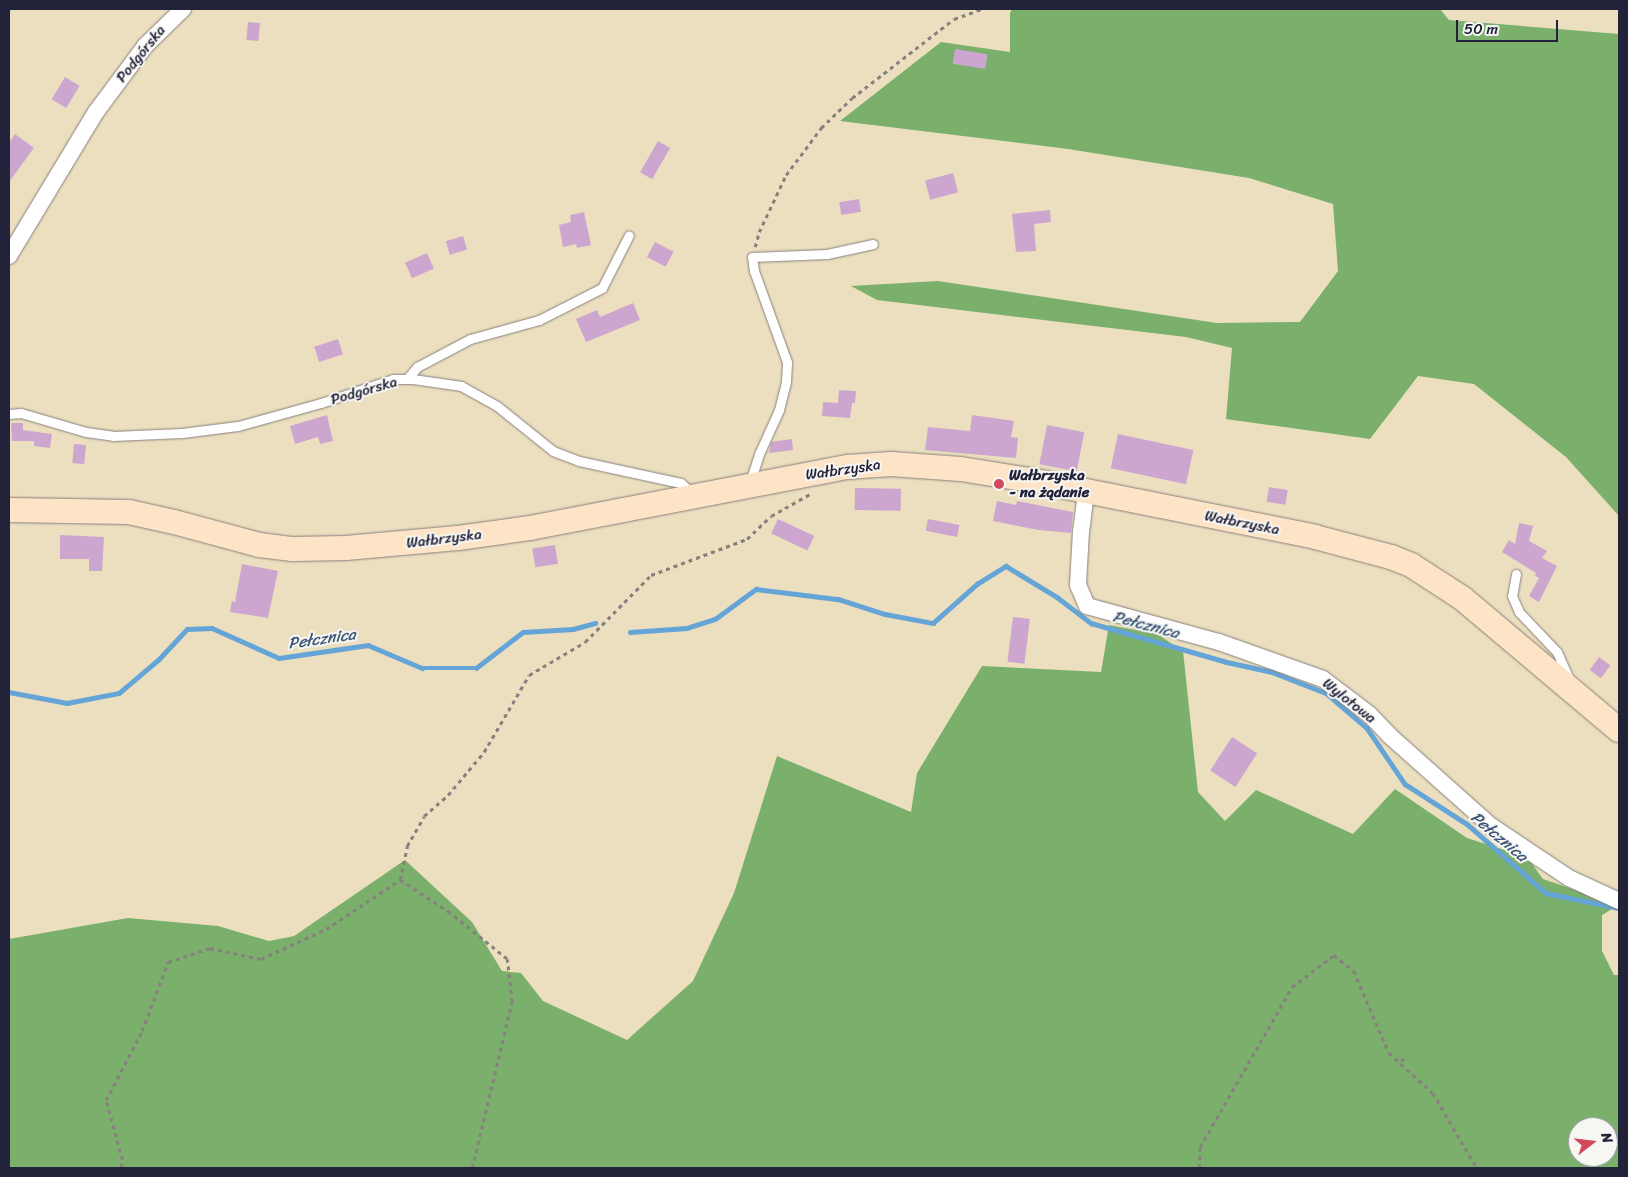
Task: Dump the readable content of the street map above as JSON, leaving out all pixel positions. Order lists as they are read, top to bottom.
{
  "streets": {
    "main road": ["Wałbrzyska"],
    "street": ["Podgórska", "Wylotowa"]
  },
  "crossings": [
    ["Podgórska", "Wałbrzyska"],
    ["Wałbrzyska", "Wylotowa"]
  ],
  "water": ["Pełcznica"],
  "places": ["Wałbrzyska - na żądanie"],
  "scale_bar": "50 m",
  "north": "right"
}
